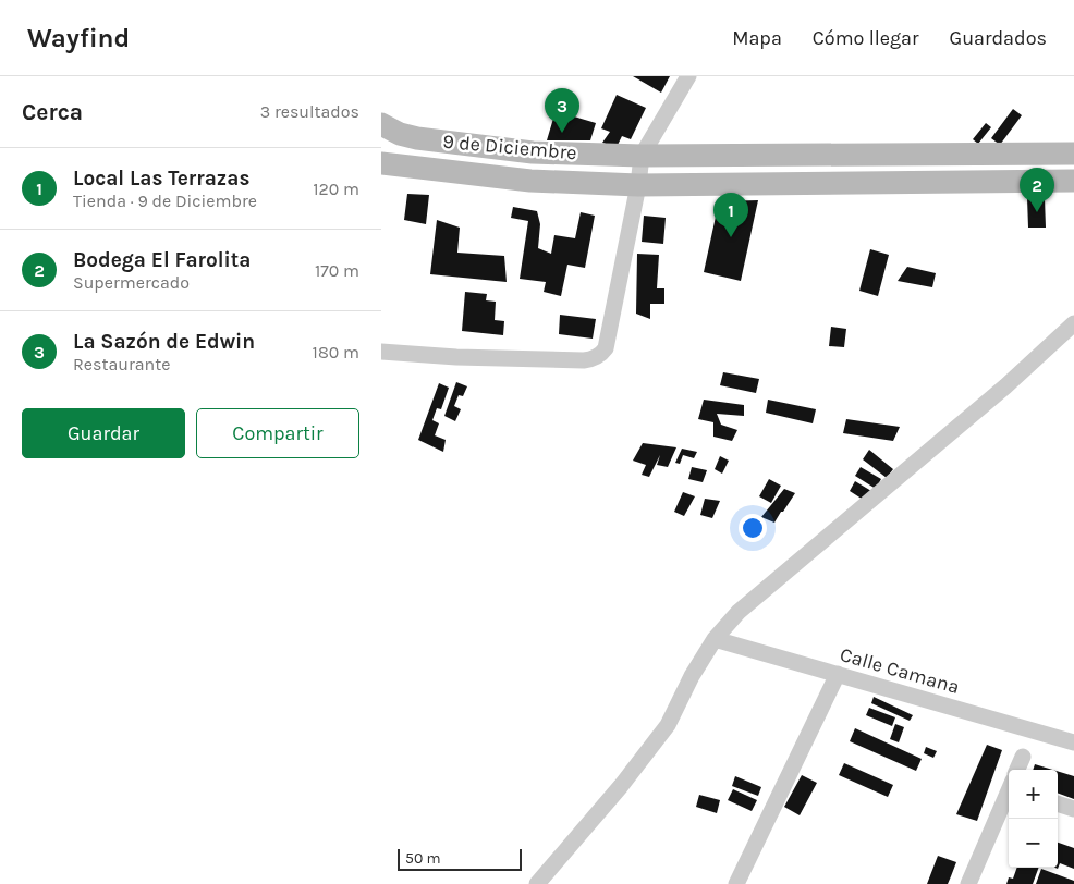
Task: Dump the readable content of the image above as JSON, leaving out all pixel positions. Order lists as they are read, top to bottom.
{
  "streets": {
    "main road": ["9 de Diciembre"],
    "street": ["Calle Camana"]
  },
  "scale_bar": "50 m",
  "page": {
    "header": "Wayfind",
    "nav": ["Mapa", "Cómo llegar", "Guardados"],
    "heading": ["Cerca", "3 resultados"],
    "pins": ["3", "2", "1"],
    "list": [
      {
        "mark": "1",
        "name": "Local Las Terrazas",
        "note": "Tienda · 9 de Diciembre",
        "value": "120 m"
      },
      {
        "mark": "2",
        "name": "Bodega El Farolita",
        "note": "Supermercado",
        "value": "170 m"
      },
      {
        "mark": "3",
        "name": "La Sazón de Edwin",
        "note": "Restaurante",
        "value": "180 m"
      }
    ],
    "buttons": ["Guardar", "Compartir"],
    "map_buttons": ["+", "−"],
    "scale": "50 m"
  }
}
